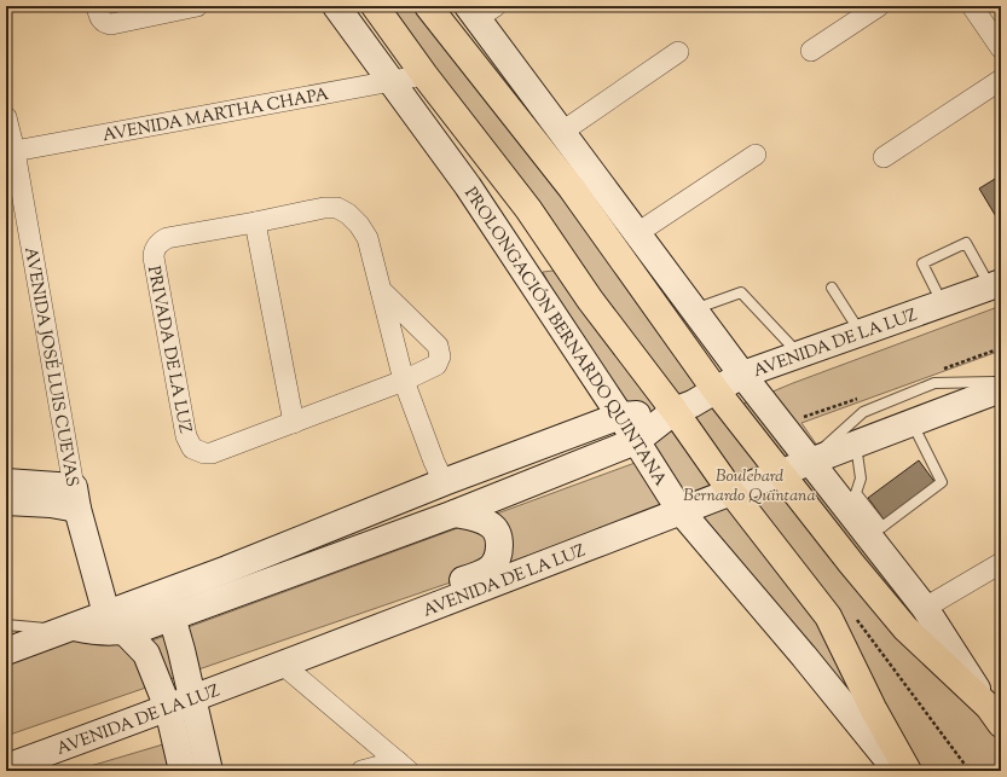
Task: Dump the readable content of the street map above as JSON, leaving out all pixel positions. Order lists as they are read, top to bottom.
{
  "streets": {
    "main road": ["PROLONGACIÓN BERNARDO QUINTANA", "AVENIDA DE LA LUZ", "AVENIDA JOSÉ LUIS CUEVAS"],
    "street": ["AVENIDA MARTHA CHAPA", "PRIVADA DE LA LUZ"]
  },
  "crossings": [
    ["AVENIDA MARTHA CHAPA", "PROLONGACIÓN BERNARDO QUINTANA"],
    ["AVENIDA MARTHA CHAPA", "AVENIDA JOSÉ LUIS CUEVAS"],
    ["PROLONGACIÓN BERNARDO QUINTANA", "AVENIDA DE LA LUZ"],
    ["AVENIDA DE LA LUZ", "PRIVADA DE LA LUZ"],
    ["AVENIDA DE LA LUZ", "AVENIDA JOSÉ LUIS CUEVAS"]
  ],
  "parks": ["Boulebard Bernardo Quintana"]
}
